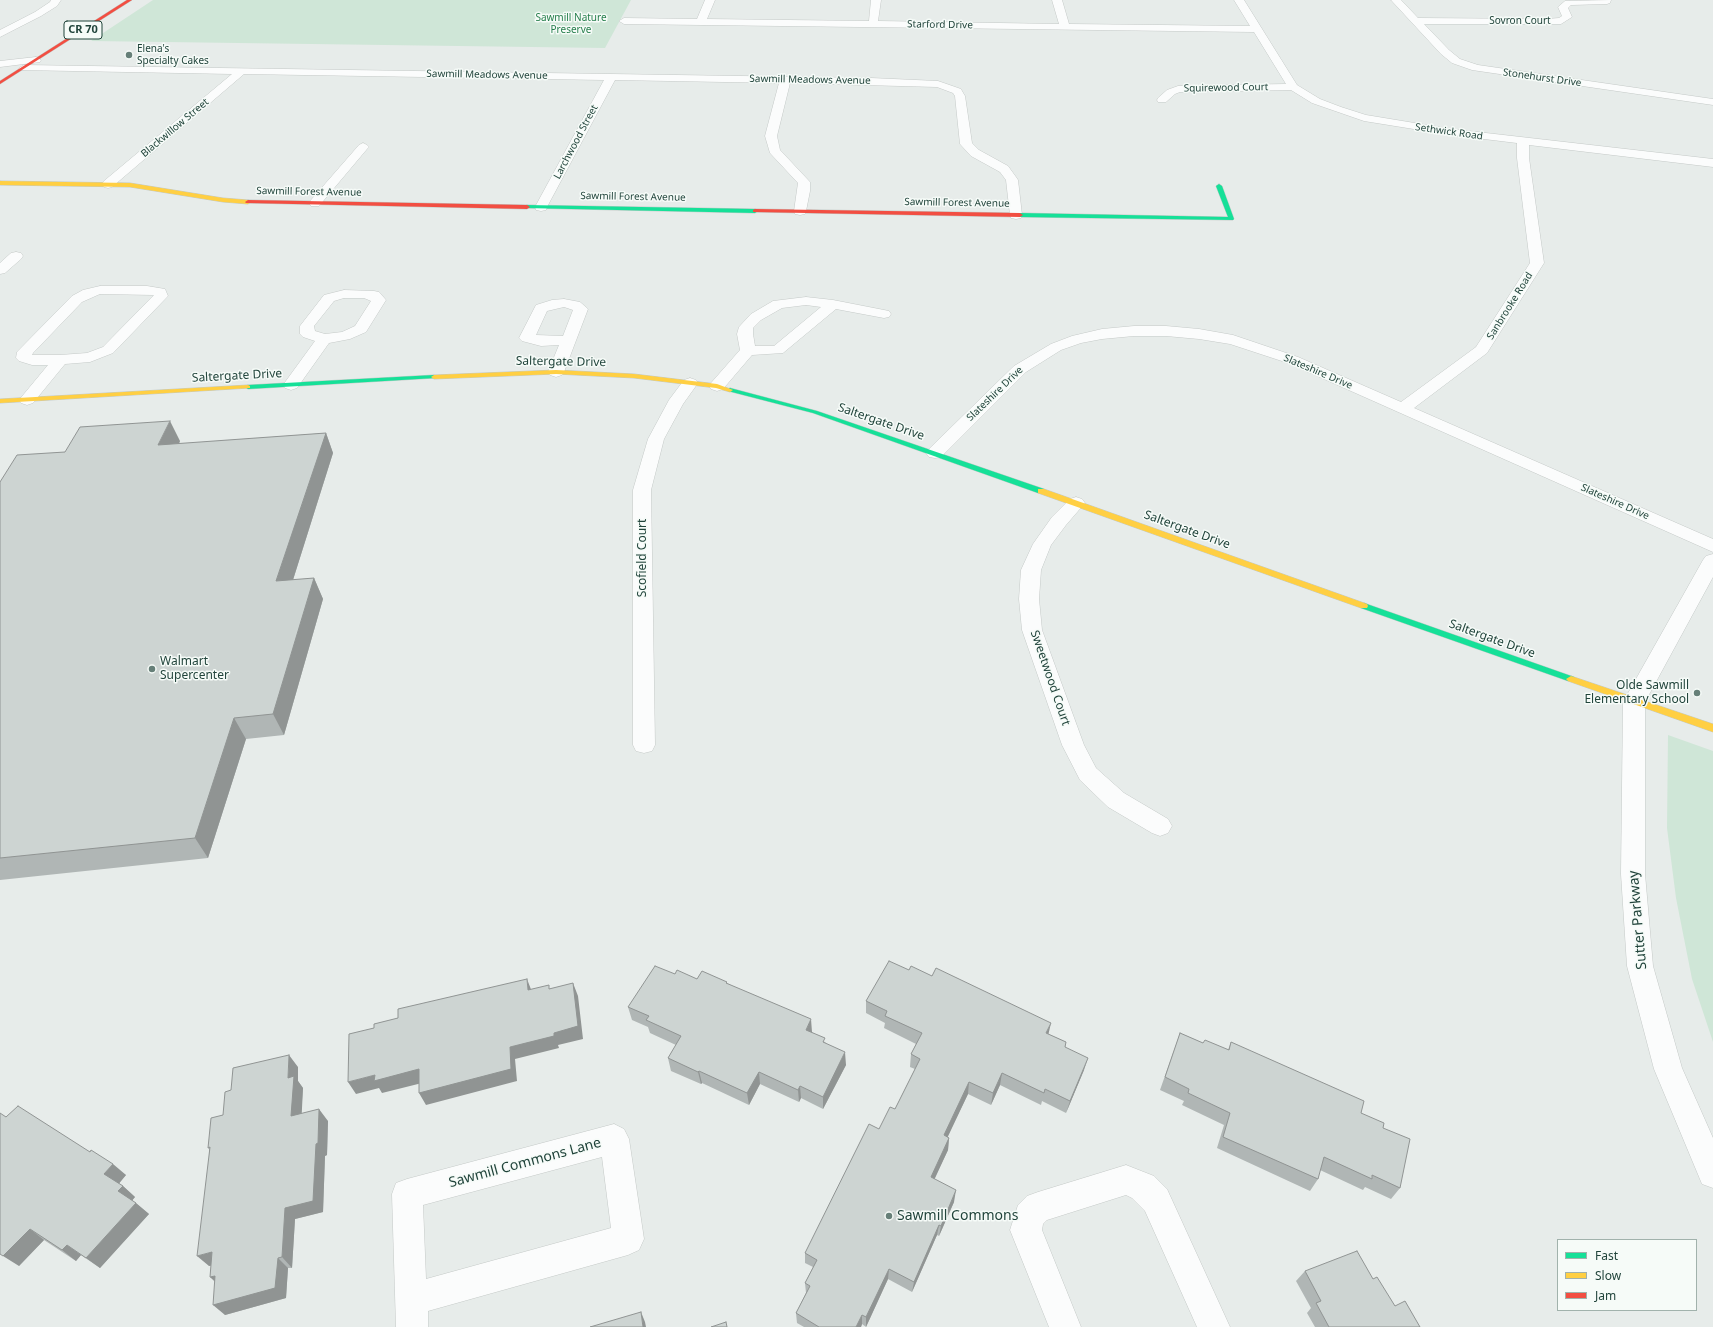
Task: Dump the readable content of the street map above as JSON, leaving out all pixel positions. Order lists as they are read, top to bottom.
{
  "streets": {
    "street": [
      "Sovron Court",
      "Starford Drive",
      "CR 70",
      "Sawmill Meadows Avenue",
      "Stonehurst Drive",
      "Squirewood Court",
      "Blackwillow Street",
      "Sethwick Road",
      "Larchwood Street",
      "Sawmill Forest Avenue",
      "Sanbrooke Road",
      "Saltergate Drive",
      "Slateshire Drive",
      "Scofield Court",
      "Sweetwood Court",
      "Sutter Parkway",
      "Sawmill Commons Lane"
    ]
  },
  "crossings": [
    ["Sovron Court", "Stonehurst Drive"],
    ["Starford Drive", "Sethwick Road"],
    ["CR 70", "Sawmill Meadows Avenue"],
    ["Sawmill Meadows Avenue", "Blackwillow Street"],
    ["Sawmill Meadows Avenue", "Larchwood Street"],
    ["Sawmill Meadows Avenue", "Sawmill Forest Avenue"],
    ["Squirewood Court", "Sethwick Road"],
    ["Blackwillow Street", "Sawmill Forest Avenue"],
    ["Sethwick Road", "Sanbrooke Road"],
    ["Larchwood Street", "Sawmill Forest Avenue"],
    ["Sanbrooke Road", "Slateshire Drive"],
    ["Saltergate Drive", "Slateshire Drive"],
    ["Saltergate Drive", "Scofield Court"],
    ["Saltergate Drive", "Sweetwood Court"],
    ["Saltergate Drive", "Sutter Parkway"]
  ],
  "parks": ["Sawmill Nature Preserve"],
  "places": [
    "Elena's Specialty Cakes",
    "Walmart Supercenter",
    "Olde Sawmill Elementary School",
    "Sawmill Commons"
  ],
  "legend": ["Fast", "Slow", "Jam"]
}
